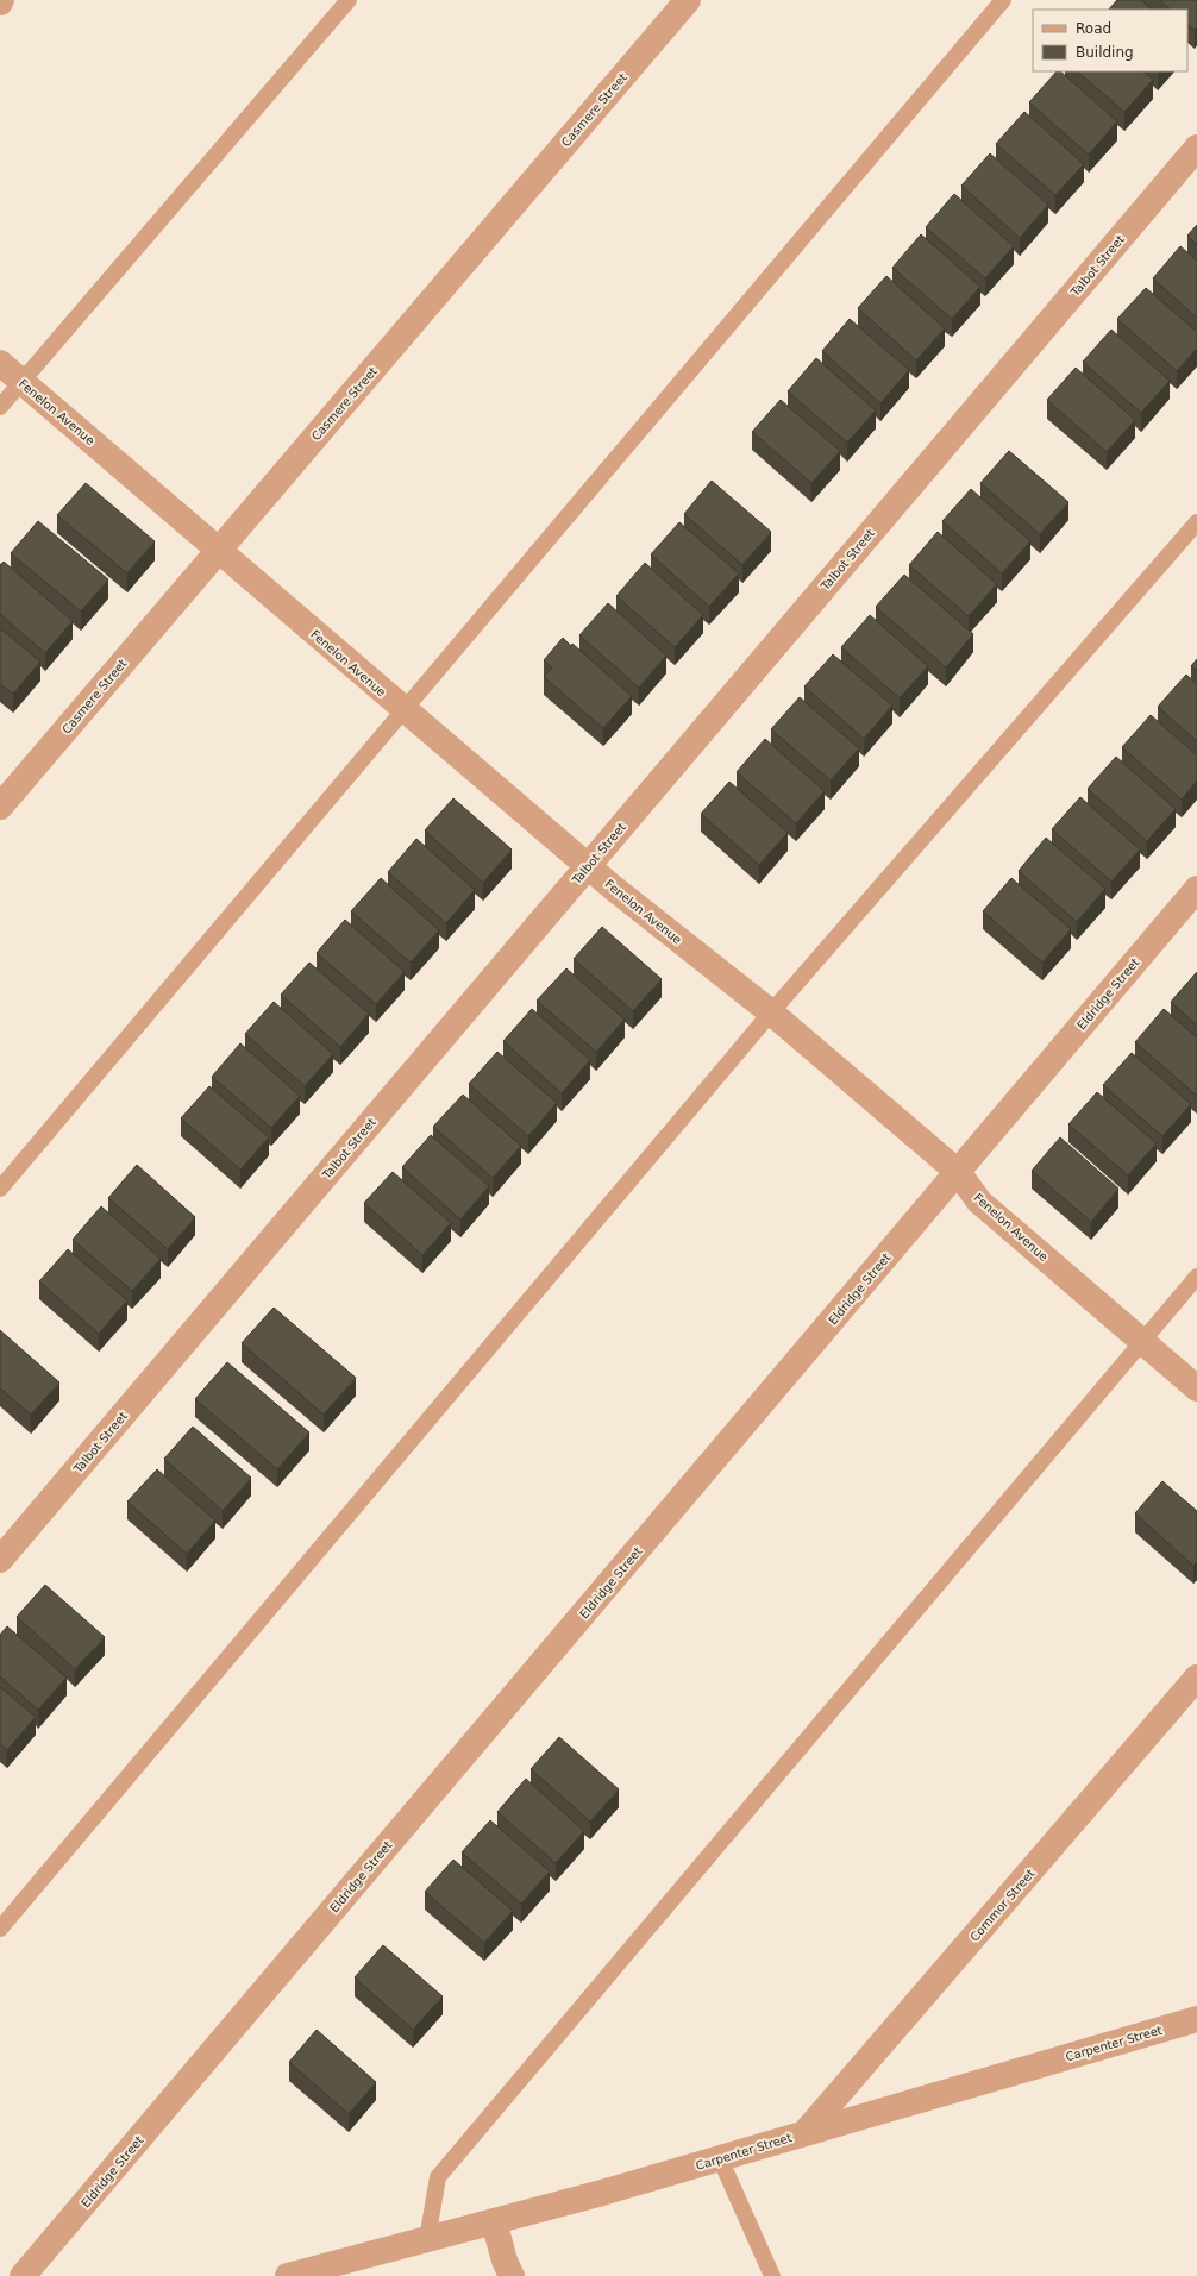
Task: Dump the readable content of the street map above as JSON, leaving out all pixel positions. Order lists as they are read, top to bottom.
{
  "streets": {
    "street": [
      "Casmere Street",
      "Talbot Street",
      "Fenelon Avenue",
      "Eldridge Street",
      "Commor Street",
      "Carpenter Street"
    ]
  },
  "crossings": [
    ["Casmere Street", "Fenelon Avenue"],
    ["Talbot Street", "Fenelon Avenue"],
    ["Fenelon Avenue", "Eldridge Street"],
    ["Commor Street", "Carpenter Street"]
  ],
  "legend": ["Road", "Building"]
}
